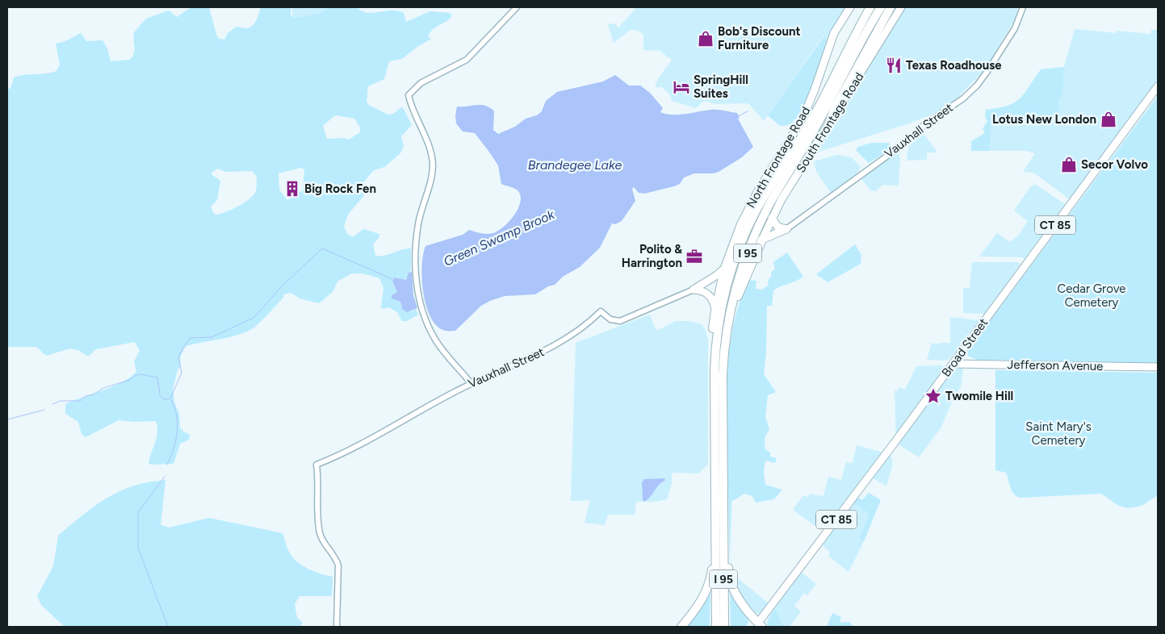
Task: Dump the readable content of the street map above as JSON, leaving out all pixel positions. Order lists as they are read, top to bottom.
{
  "streets": {
    "highway": ["I 95"],
    "main road": [
      "South Frontage Road",
      "North Frontage Road",
      "CT 85",
      "Broad Street",
      "Jefferson Avenue"
    ],
    "street": ["Vauxhall Street"]
  },
  "crossings": [
    ["Broad Street", "Jefferson Avenue"]
  ],
  "water": ["Brandegee Lake", "Green Swamp Brook"],
  "parks": ["Cedar Grove Cemetery", "Saint Mary's Cemetery"],
  "places": {
    "shop": ["Bob's Discount Furniture", "Lotus New London", "Secor Volvo"],
    "restaurant": ["Texas Roadhouse"],
    "hotel": ["SpringHill Suites"],
    "building": ["Big Rock Fen"],
    "office": ["Polito & Harrington"],
    "place": ["Twomile Hill"]
  }
}
